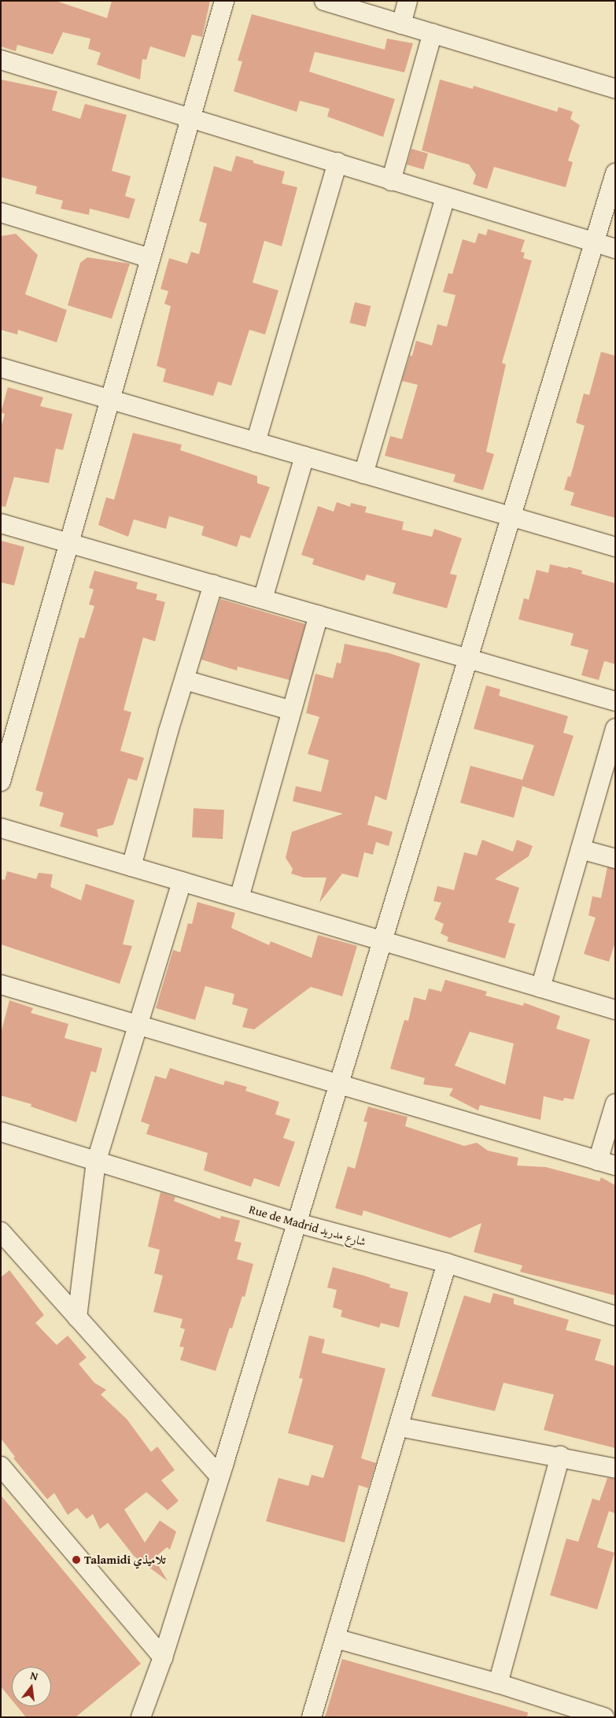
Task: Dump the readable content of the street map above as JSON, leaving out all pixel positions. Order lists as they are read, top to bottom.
{
  "streets": {
    "street": ["Rue de Madrid شارع مدريد"]
  },
  "places": ["Talamidi تلاميذي"],
  "north": "top"
}
